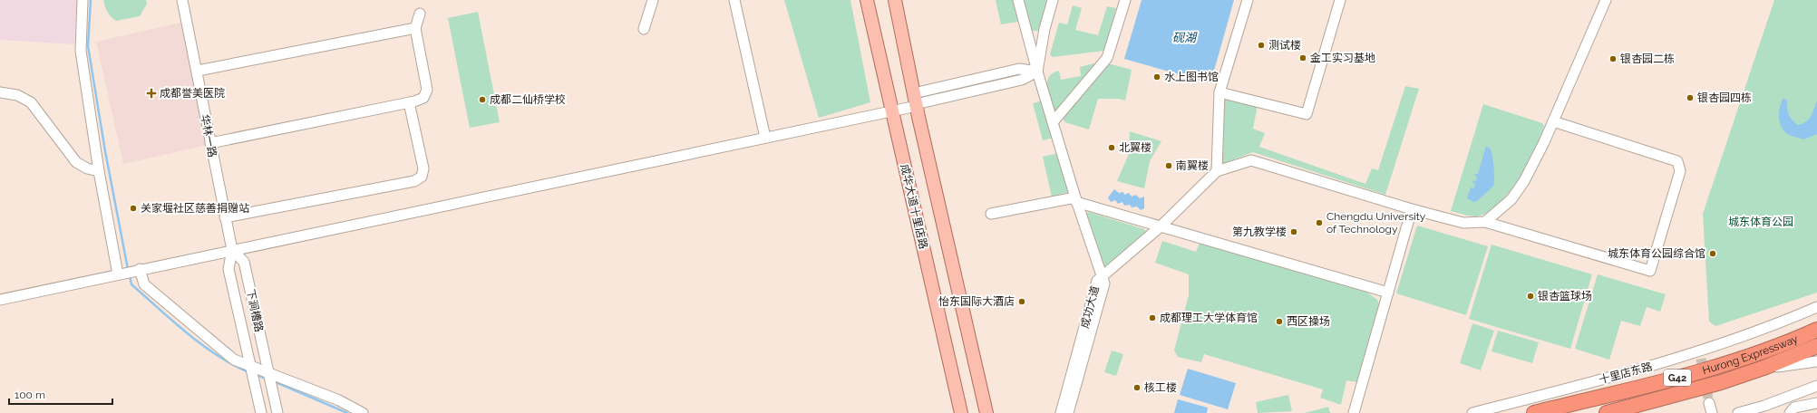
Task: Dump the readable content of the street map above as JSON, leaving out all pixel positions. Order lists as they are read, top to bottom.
{
  "streets": {
    "highway": ["Hurong Expressway", "G42"],
    "main road": ["成华大道十里店路"],
    "street": [
      "华林一路",
      "成功大道",
      "下涧槽路",
      "十里店东路"
    ]
  },
  "crossings": [
    ["华林一路", "下涧槽路"]
  ],
  "water": ["砚湖"],
  "parks": ["城东体育公园"],
  "places": {
    "other": [
      "测试楼",
      "金工实习基地",
      "银杏园二栋",
      "水上图书馆",
      "银杏园四栋",
      "成都二仙桥学校",
      "北翼楼",
      "南翼楼",
      "关家堰社区慈善捐赠站",
      "Chengdu University of Technology",
      "第九教学楼",
      "城东体育公园综合馆",
      "银杏篮球场",
      "怡东国际大酒店",
      "成都理工大学体育馆",
      "西区操场",
      "核工楼"
    ],
    "health": ["成都誉美医院"]
  },
  "scale_bar": "100 m"
}
